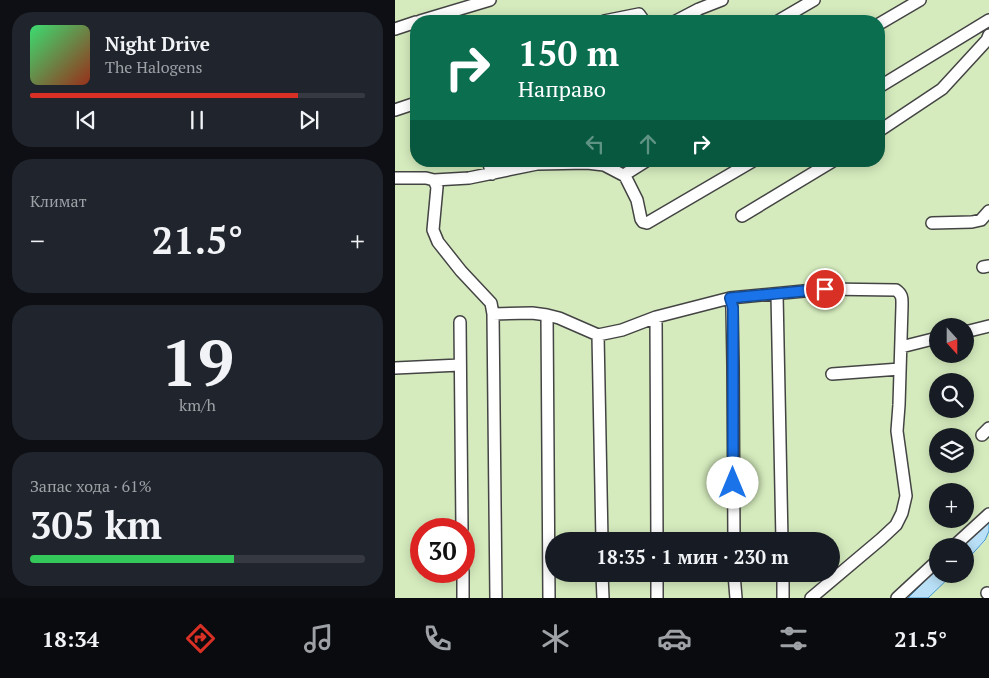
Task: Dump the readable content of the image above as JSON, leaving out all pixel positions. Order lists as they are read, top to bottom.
{
  "north": "bottom",
  "page": {
    "turn": ["150 m", "Направо"],
    "song": ["Night Drive", "The Halogens"],
    "tile": [
      "Климат",
      ["19", "km/h"],
      ["Запас хода · 61%", "305 km"]
    ],
    "heat": ["−", "21.5°", "+"],
    "map_buttons": ["+", "−"],
    "limit": "30",
    "trip": "18:35 · 1 мин · 230 m",
    "tabs": ["18:34", "21.5°"]
  }
}
